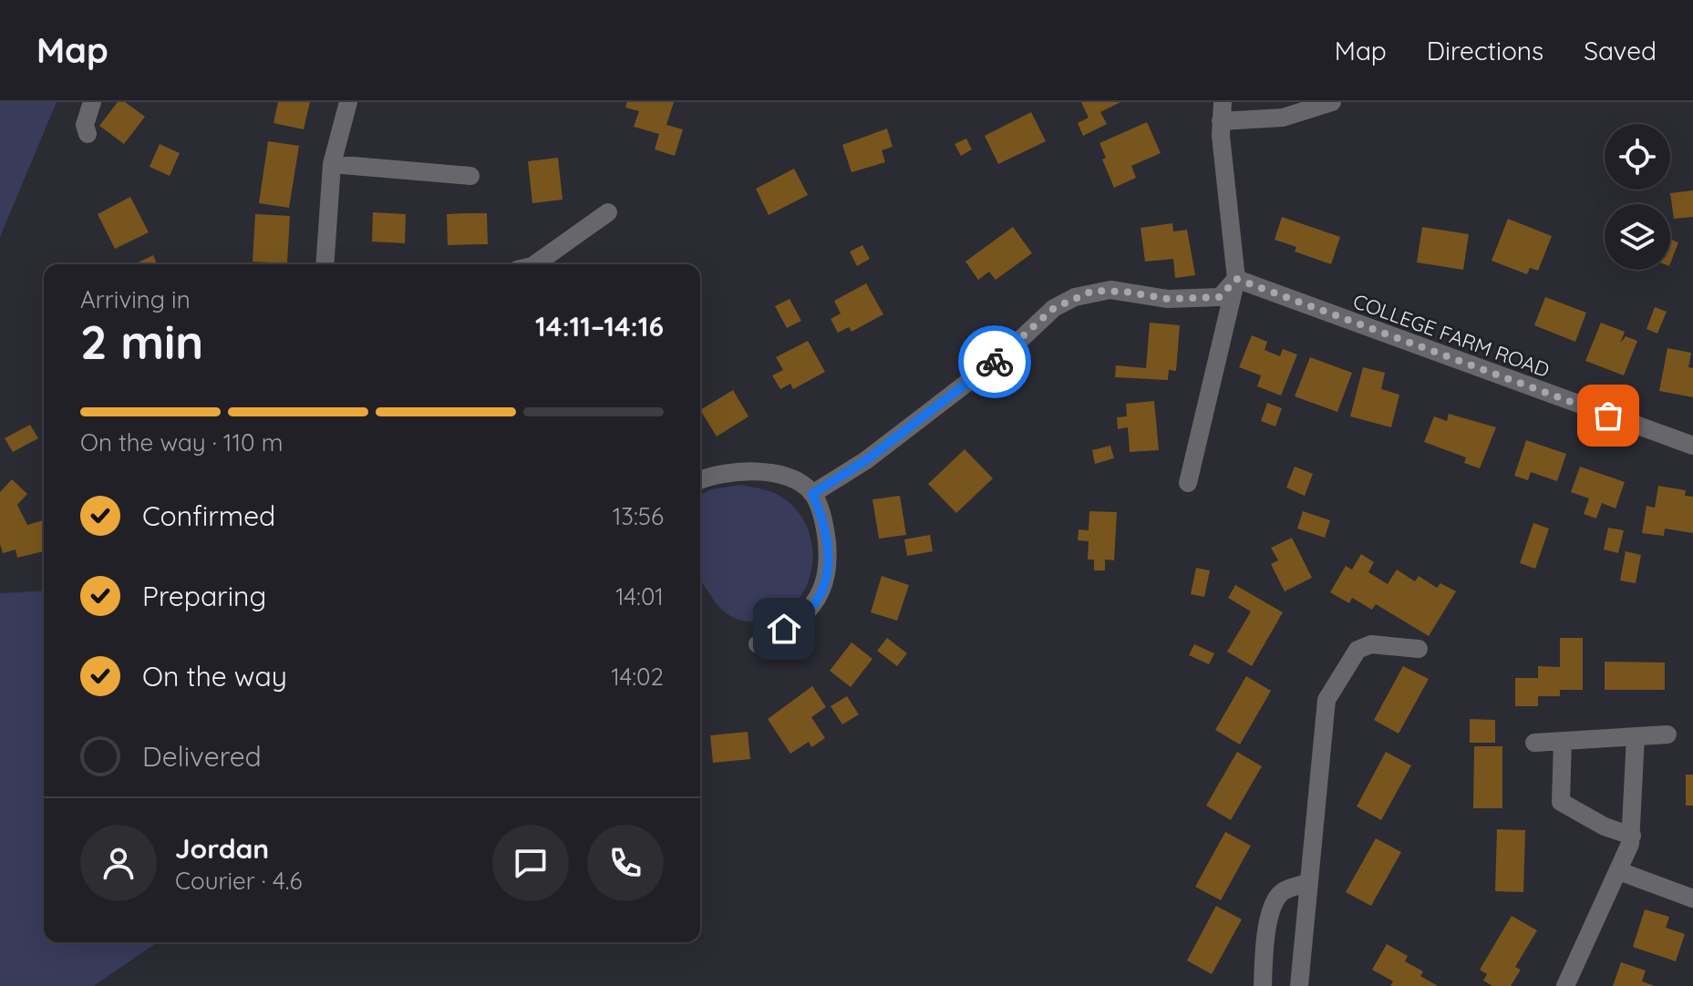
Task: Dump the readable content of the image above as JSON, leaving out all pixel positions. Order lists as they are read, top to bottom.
{
  "streets": {
    "street": ["COLLEGE FARM ROAD"]
  },
  "page": {
    "header": "Map",
    "nav": ["Map", "Directions", "Saved"],
    "heading": ["2 min", "Arriving in", "14:11–14:16"],
    "panel": ["Jordan", "Courier · 4.6"],
    "bar": "On the way · 110 m",
    "list": [
      ["Confirmed", "13:56"],
      ["Preparing", "14:01"],
      ["On the way", "14:02"],
      "Delivered"
    ]
  }
}
